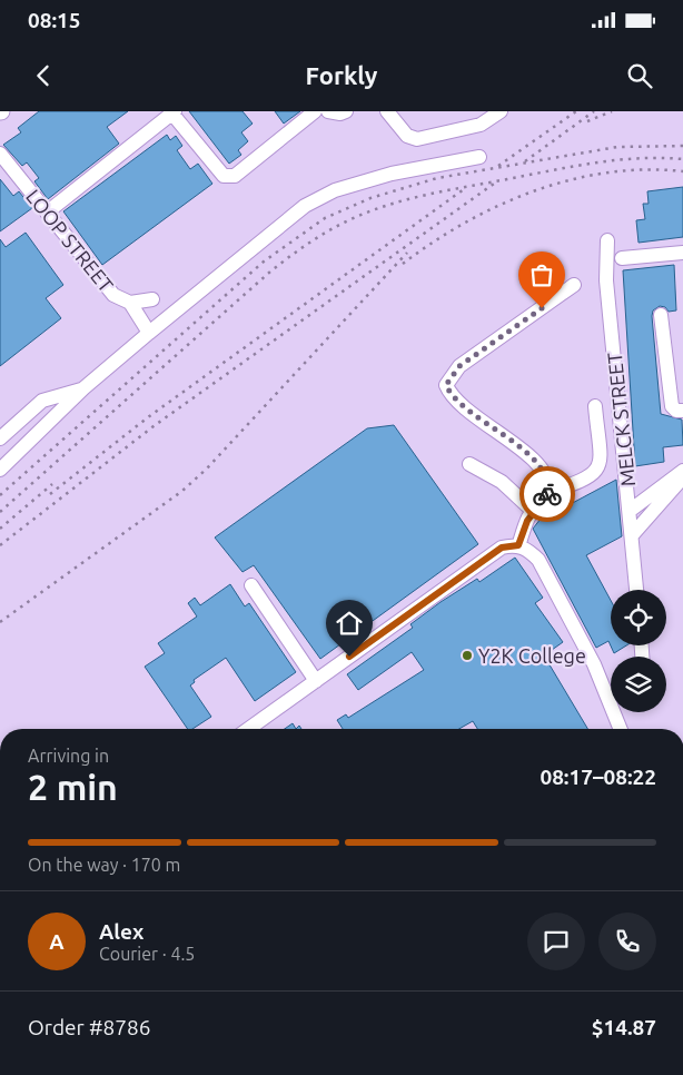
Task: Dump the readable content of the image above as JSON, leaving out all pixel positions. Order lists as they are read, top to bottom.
{
  "streets": {
    "street": ["LOOP STREET", "MELCK STREET"]
  },
  "places": ["Y2K College"],
  "page": {
    "status": "08:15",
    "header": "Forkly",
    "heading": ["2 min", "Arriving in", "08:17–08:22"],
    "panel": [
      "Alex",
      "Courier · 4.5",
      "Order #8786",
      "$14.87"
    ],
    "bar": "On the way · 170 m",
    "round": "A"
  }
}
